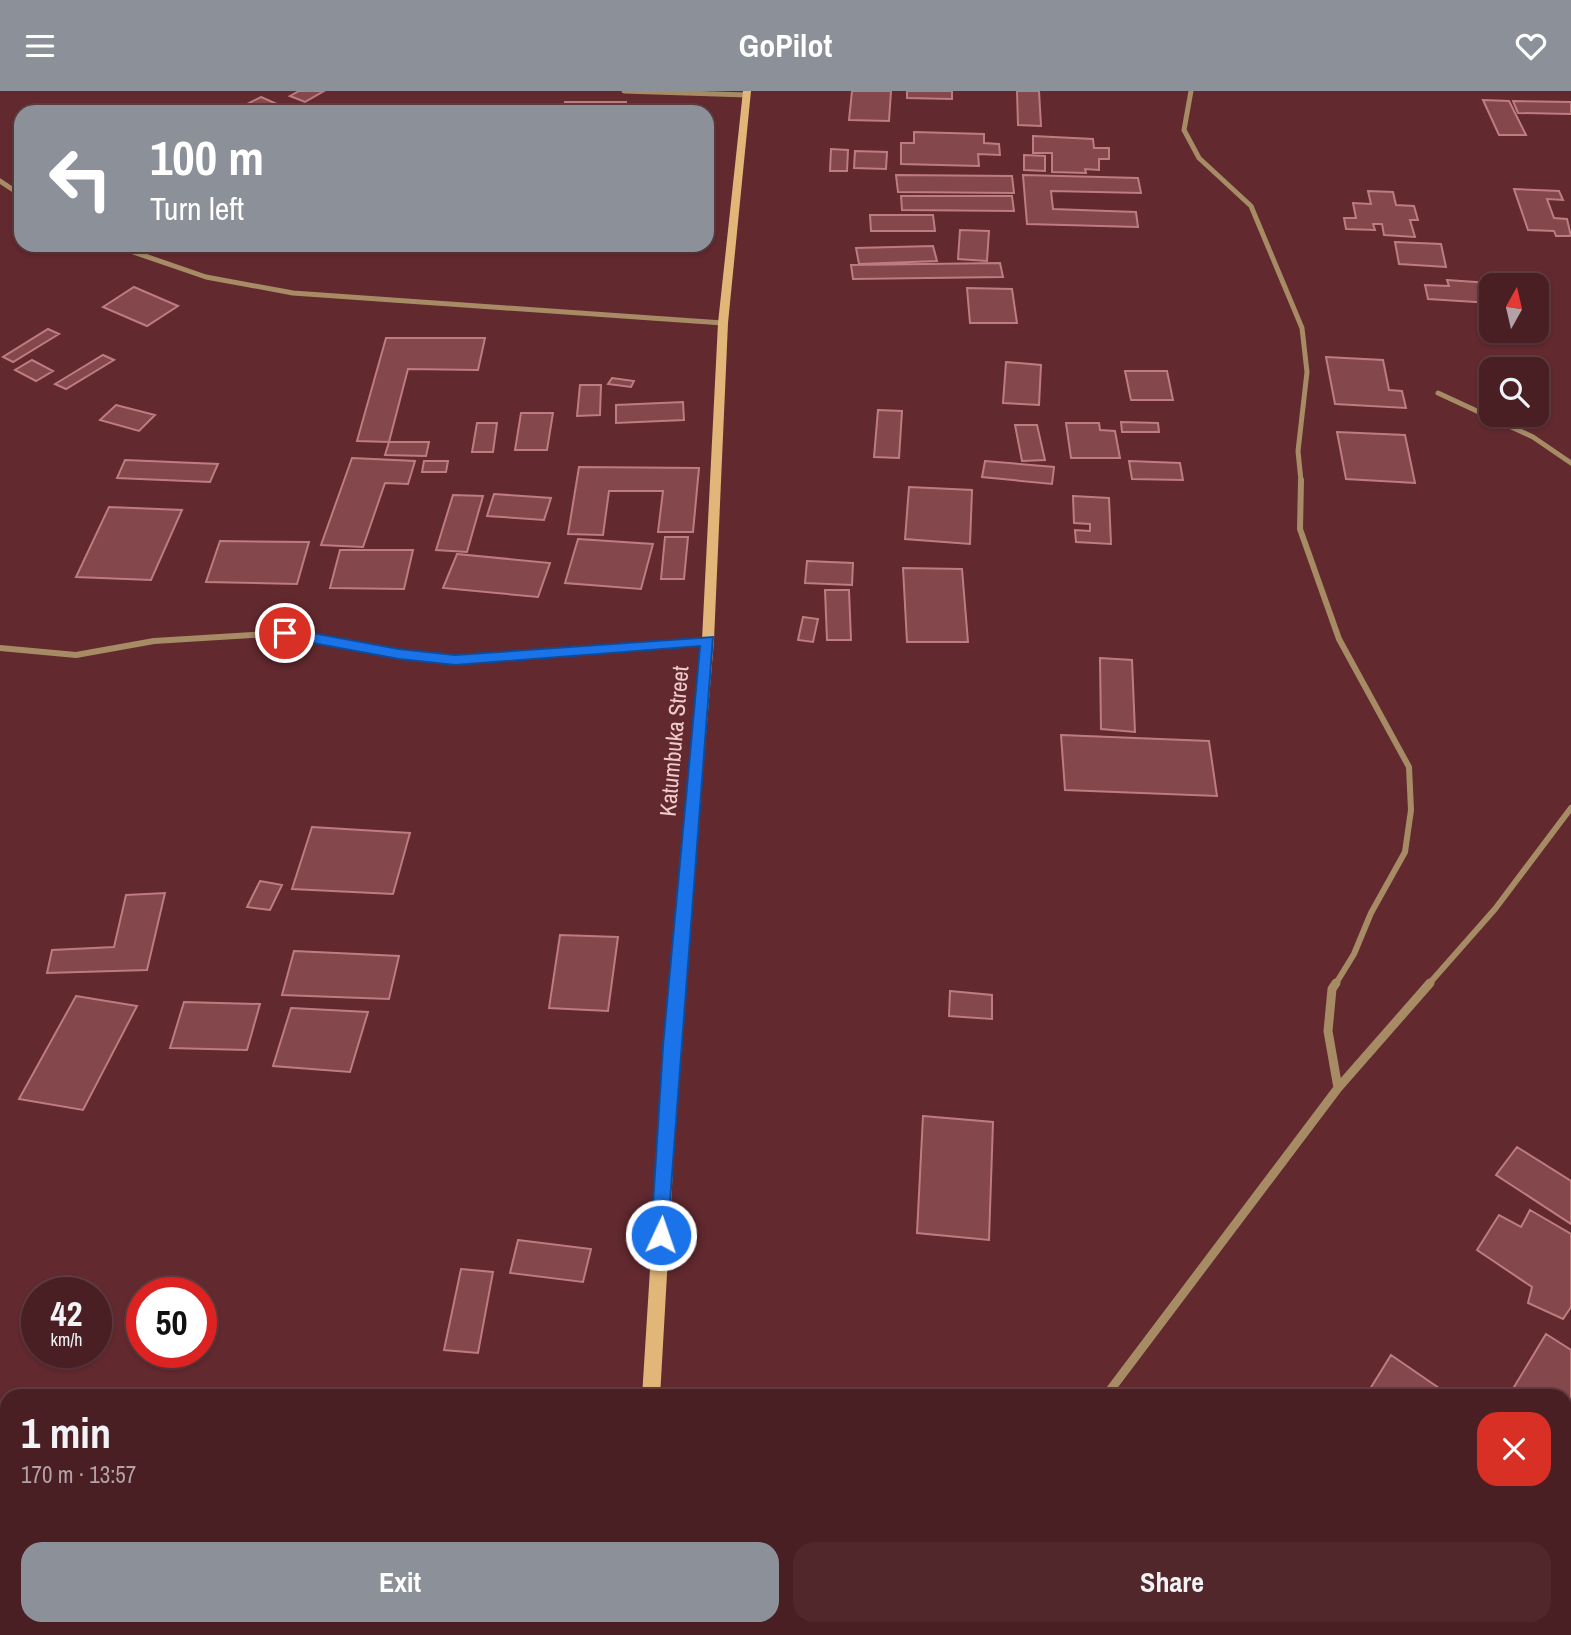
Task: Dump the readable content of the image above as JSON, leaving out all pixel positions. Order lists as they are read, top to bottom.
{
  "streets": {
    "main road": ["Katumbuka Street"]
  },
  "north": "top",
  "page": {
    "header": "GoPilot",
    "turn": ["100 m", "Turn left"],
    "speed": "42 km/h",
    "limit": "50",
    "heading": ["1 min", "170 m · 13:57"],
    "buttons": ["Exit", "Share"]
  }
}
